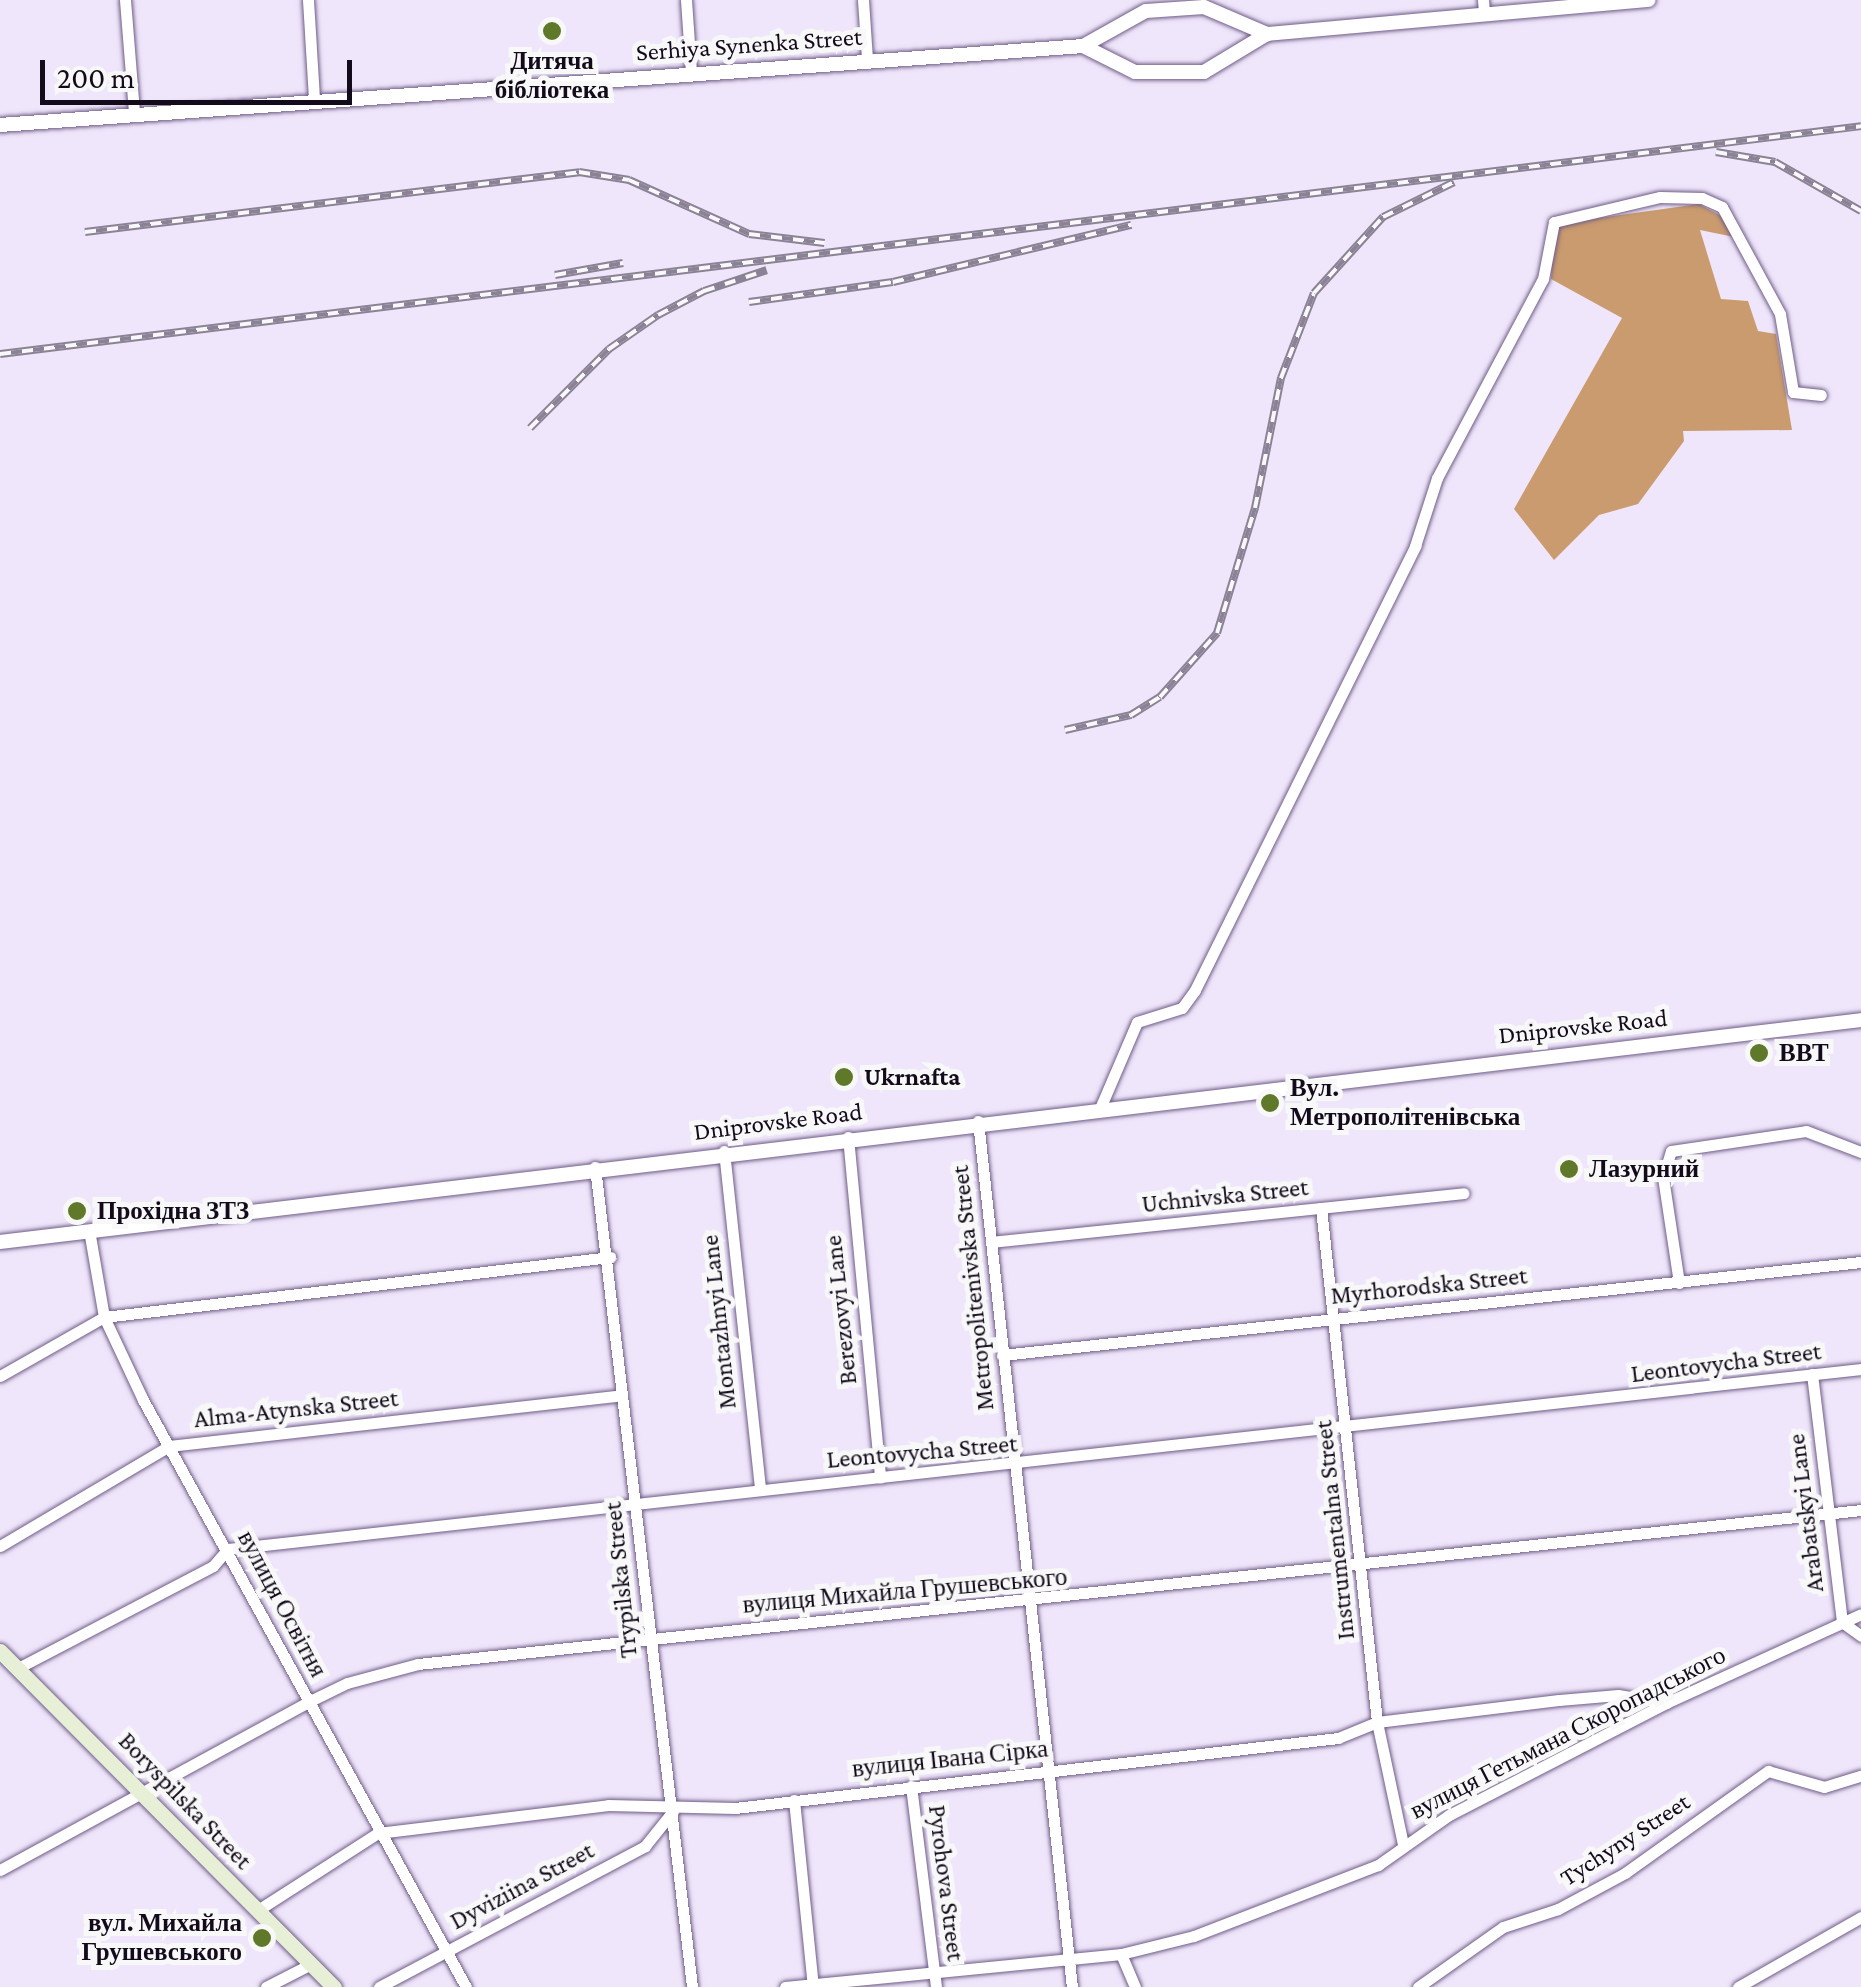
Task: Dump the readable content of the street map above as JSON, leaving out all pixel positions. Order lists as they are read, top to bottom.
{
  "streets": {
    "main road": ["Boryspilska Street"],
    "street": [
      "Serhiya Synenka Street",
      "Dniprovske Road",
      "Uchnivska Street",
      "Myrhorodska Street",
      "Metropolitenivska Street",
      "Berezovyi Lane",
      "Montazhnyi Lane",
      "Leontovycha Street",
      "Alma-Atynska Street",
      "Arabatskyi Lane",
      "Instrumentalna Street",
      "Trypilska Street",
      "вулиця Михайла Грушевського",
      "вулиця Освітня",
      "вулиця Гетьмана Скоропадського",
      "вулиця Івана Сірка",
      "Tychyny Street",
      "Pyrohova Street",
      "Dyviziina Street"
    ]
  },
  "crossings": [
    ["Dniprovske Road", "Metropolitenivska Street"],
    ["Dniprovske Road", "Berezovyi Lane"],
    ["Dniprovske Road", "Montazhnyi Lane"],
    ["Dniprovske Road", "Trypilska Street"],
    ["Dniprovske Road", "вулиця Освітня"],
    ["Uchnivska Street", "Metropolitenivska Street"],
    ["Uchnivska Street", "Instrumentalna Street"],
    ["Myrhorodska Street", "Metropolitenivska Street"],
    ["Myrhorodska Street", "Instrumentalna Street"],
    ["Metropolitenivska Street", "Leontovycha Street"],
    ["Metropolitenivska Street", "вулиця Михайла Грушевського"],
    ["Metropolitenivska Street", "вулиця Гетьмана Скоропадського"],
    ["Metropolitenivska Street", "вулиця Івана Сірка"],
    ["Berezovyi Lane", "Leontovycha Street"],
    ["Montazhnyi Lane", "Leontovycha Street"],
    ["Leontovycha Street", "Arabatskyi Lane"],
    ["Leontovycha Street", "Instrumentalna Street"],
    ["Leontovycha Street", "Trypilska Street"],
    ["Leontovycha Street", "вулиця Освітня"],
    ["Leontovycha Street", "Boryspilska Street"],
    ["Alma-Atynska Street", "Trypilska Street"],
    ["Alma-Atynska Street", "вулиця Освітня"],
    ["Arabatskyi Lane", "вулиця Михайла Грушевського"],
    ["Arabatskyi Lane", "вулиця Гетьмана Скоропадського"],
    ["Instrumentalna Street", "вулиця Михайла Грушевського"],
    ["Instrumentalna Street", "вулиця Гетьмана Скоропадського"],
    ["Instrumentalna Street", "вулиця Івана Сірка"],
    ["Trypilska Street", "вулиця Михайла Грушевського"],
    ["Trypilska Street", "вулиця Івана Сірка"],
    ["Trypilska Street", "Dyviziina Street"],
    ["вулиця Михайла Грушевського", "вулиця Освітня"],
    ["вулиця Михайла Грушевського", "Boryspilska Street"],
    ["вулиця Освітня", "вулиця Івана Сірка"],
    ["вулиця Освітня", "Dyviziina Street"],
    ["вулиця Гетьмана Скоропадського", "вулиця Івана Сірка"],
    ["вулиця Гетьмана Скоропадського", "Pyrohova Street"],
    ["вулиця Івана Сірка", "Boryspilska Street"],
    ["вулиця Івана Сірка", "Pyrohova Street"],
    ["вулиця Івана Сірка", "Dyviziina Street"]
  ],
  "places": [
    "Дитяча бібліотека",
    "ВВТ",
    "Ukrnafta",
    "Вул. Метрополітенівська",
    "Лазурний",
    "Прохідна ЗТЗ",
    "вул. Михайла Грушевського"
  ],
  "scale_bar": "200 m"
}
